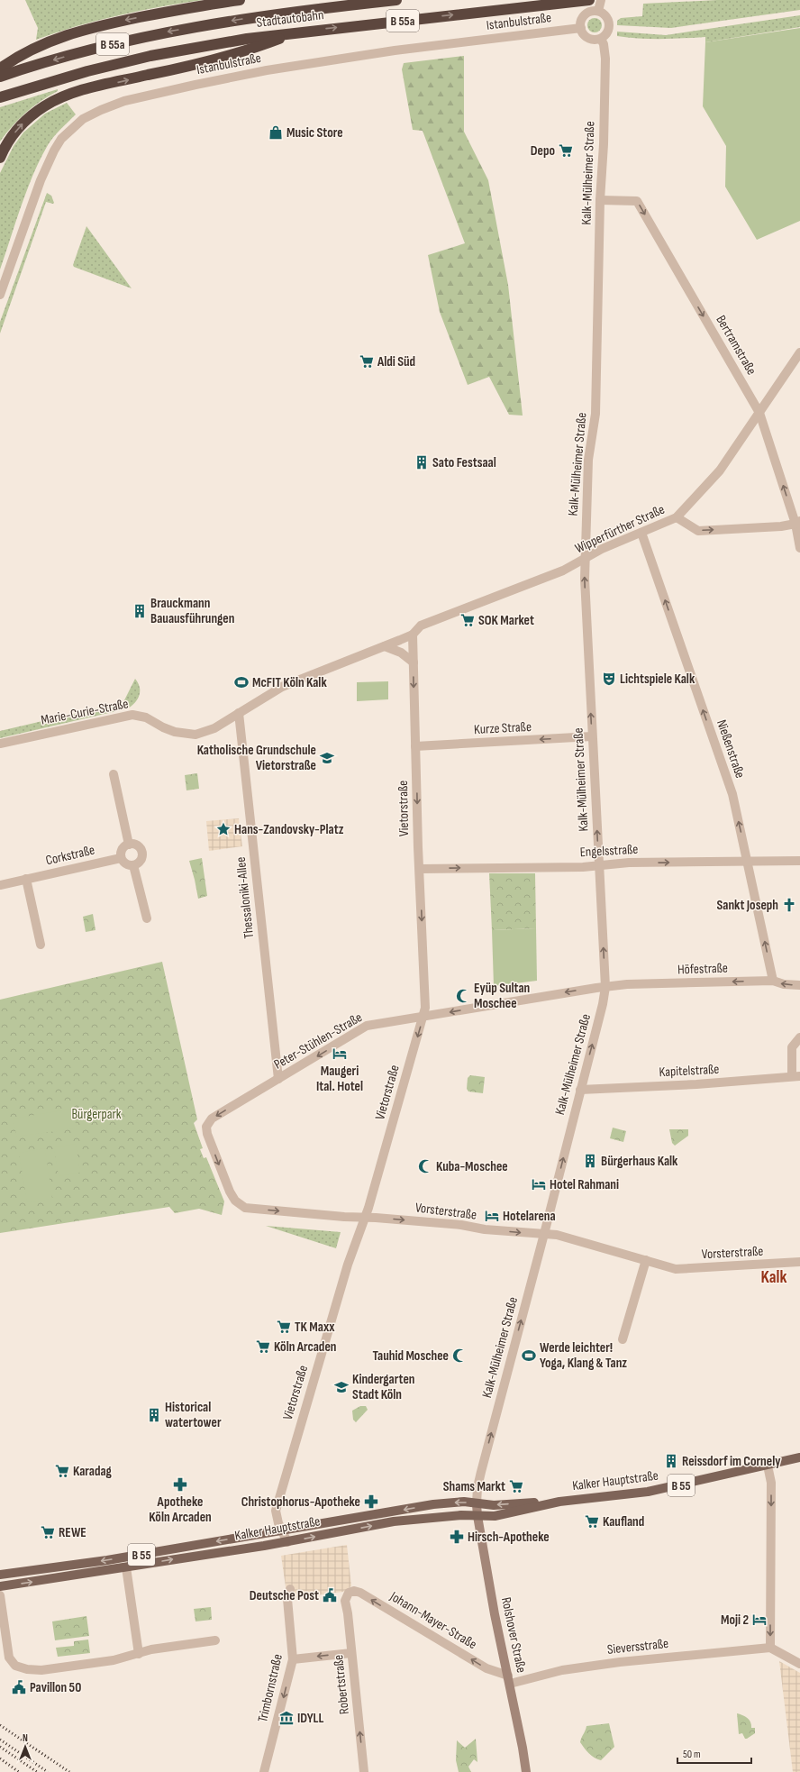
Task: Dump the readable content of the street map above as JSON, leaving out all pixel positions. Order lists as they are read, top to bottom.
{
  "streets": {
    "highway": ["Stadtautobahn", "B 55a"],
    "main road": ["Kalker Hauptstraße", "B 55"],
    "street": [
      "Istanbulstraße",
      "Kalk-Mülheimer Straße",
      "Bertramstraße",
      "Wipperfürther Straße",
      "Marie-Curie-Straße",
      "Kurze Straße",
      "Nießenstraße",
      "Vietorstraße",
      "Engelsstraße",
      "Corkstraße",
      "Thessaloniki-Allee",
      "Höfestraße",
      "Peter-Stühlen-Straße",
      "Kapitelstraße",
      "Vorsterstraße",
      "Johann-Mayer-Straße",
      "Rolshover Straße",
      "Sieversstraße",
      "Robertstraße",
      "Trimbornstraße"
    ]
  },
  "crossings": [
    ["Istanbulstraße", "Kalk-Mülheimer Straße"],
    ["Kalk-Mülheimer Straße", "Bertramstraße"],
    ["Kalk-Mülheimer Straße", "Wipperfürther Straße"],
    ["Kalk-Mülheimer Straße", "Kurze Straße"],
    ["Kalk-Mülheimer Straße", "Engelsstraße"],
    ["Kalk-Mülheimer Straße", "Höfestraße"],
    ["Kalk-Mülheimer Straße", "Peter-Stühlen-Straße"],
    ["Kalk-Mülheimer Straße", "Kapitelstraße"],
    ["Kalk-Mülheimer Straße", "Vorsterstraße"],
    ["Kalk-Mülheimer Straße", "Kalker Hauptstraße"],
    ["Kalk-Mülheimer Straße", "Rolshover Straße"],
    ["Bertramstraße", "Wipperfürther Straße"],
    ["Wipperfürther Straße", "Marie-Curie-Straße"],
    ["Wipperfürther Straße", "Nießenstraße"],
    ["Wipperfürther Straße", "Vietorstraße"],
    ["Wipperfürther Straße", "Thessaloniki-Allee"],
    ["Kurze Straße", "Vietorstraße"],
    ["Nießenstraße", "Engelsstraße"],
    ["Nießenstraße", "Höfestraße"],
    ["Vietorstraße", "Engelsstraße"],
    ["Vietorstraße", "Peter-Stühlen-Straße"],
    ["Vietorstraße", "Vorsterstraße"],
    ["Vietorstraße", "Kalker Hauptstraße"],
    ["Thessaloniki-Allee", "Peter-Stühlen-Straße"],
    ["Höfestraße", "Peter-Stühlen-Straße"],
    ["Peter-Stühlen-Straße", "Vorsterstraße"],
    ["Kalker Hauptstraße", "Rolshover Straße"],
    ["Johann-Mayer-Straße", "Rolshover Straße"],
    ["Johann-Mayer-Straße", "Sieversstraße"],
    ["Johann-Mayer-Straße", "Robertstraße"],
    ["Rolshover Straße", "Sieversstraße"]
  ],
  "one_way": [
    "Kalk-Mülheimer Straße",
    "Kurze Straße",
    "Nießenstraße",
    "Vietorstraße",
    "Engelsstraße",
    "Höfestraße",
    "Peter-Stühlen-Straße",
    "Vorsterstraße",
    "Johann-Mayer-Straße",
    "Robertstraße",
    "Trimbornstraße"
  ],
  "districts": ["Kalk"],
  "parks": ["Bürgerpark"],
  "places": {
    "shop": ["Music Store"],
    "supermarket": [
      "Depo",
      "Aldi Süd",
      "SOK Market",
      "TK Maxx",
      "Köln Arcaden",
      "Karadag",
      "Shams Markt",
      "Kaufland",
      "REWE"
    ],
    "building": [
      "Sato Festsaal",
      "Brauckmann Bauausführungen",
      "Bürgerhaus Kalk",
      "Historical watertower",
      "Reissdorf im Cornely"
    ],
    "theatre": ["Lichtspiele Kalk"],
    "sports": ["McFIT Köln Kalk", "Werde leichter! Yoga, Klang & Tanz"],
    "school or university": ["Katholische Grundschule Vietorstraße", "Kindergarten Stadt Köln"],
    "place": ["Hans-Zandovsky-Platz"],
    "church": ["Sankt Joseph"],
    "mosque": ["Eyüp Sultan Moschee", "Kuba-Moschee", "Tauhid Moschee"],
    "hotel": [
      "Maugeri Ital. Hotel",
      "Hotel Rahmani",
      "Hotelarena",
      "Moji 2"
    ],
    "pharmacy": ["Apotheke Köln Arcaden", "Christophorus-Apotheke", "Hirsch-Apotheke"],
    "public building": ["Deutsche Post", "Pavillon 50"],
    "museum": ["IDYLL"]
  },
  "scale_bar": "50 m",
  "north": "top"
}
